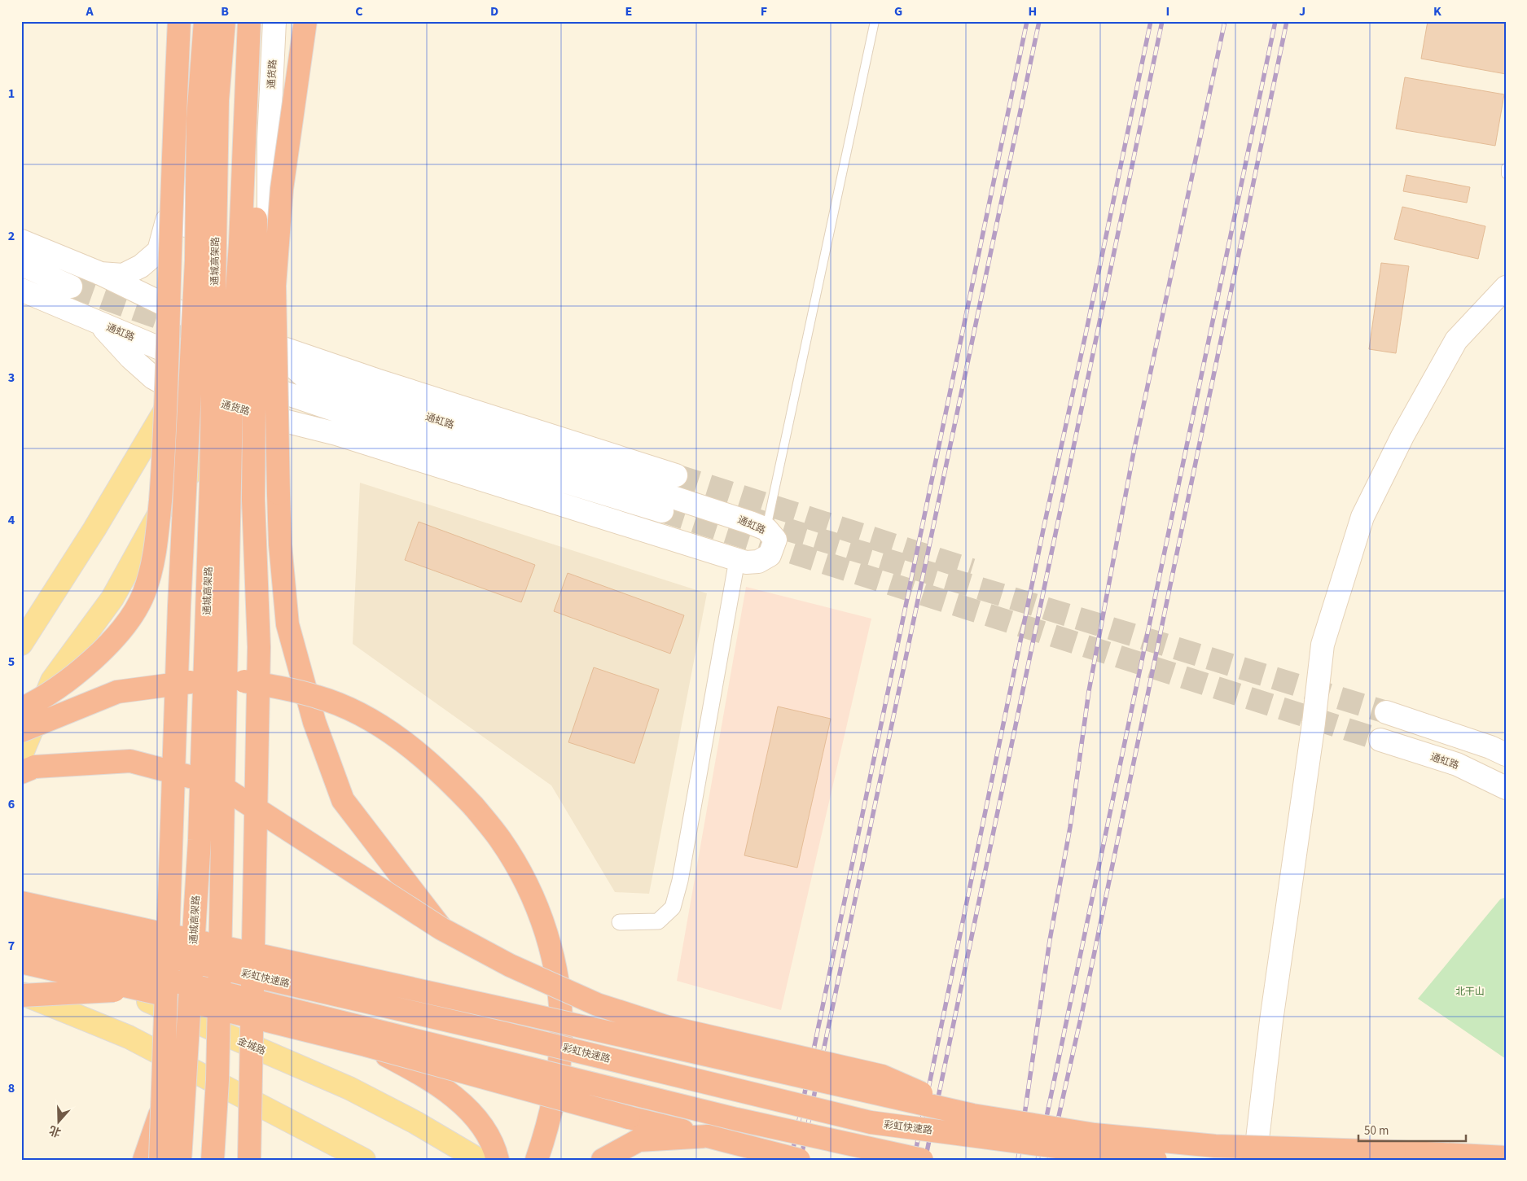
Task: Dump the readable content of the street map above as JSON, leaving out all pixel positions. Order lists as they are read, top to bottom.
{
  "streets": {
    "highway": ["通城高架路", "彩虹快速路"],
    "main road": ["通货路", "通虹路", "金城路"]
  },
  "crossings": [
    ["通货路", "通虹路"]
  ],
  "parks": ["北干山"],
  "scale_bar": "50 m",
  "north": "bottom",
  "grid": {
    "columns": [
      "A",
      "B",
      "C",
      "D",
      "E",
      "F",
      "G",
      "H",
      "I",
      "J",
      "K"
    ],
    "rows": [
      "1",
      "2",
      "3",
      "4",
      "5",
      "6",
      "7",
      "8"
    ]
  }
}
